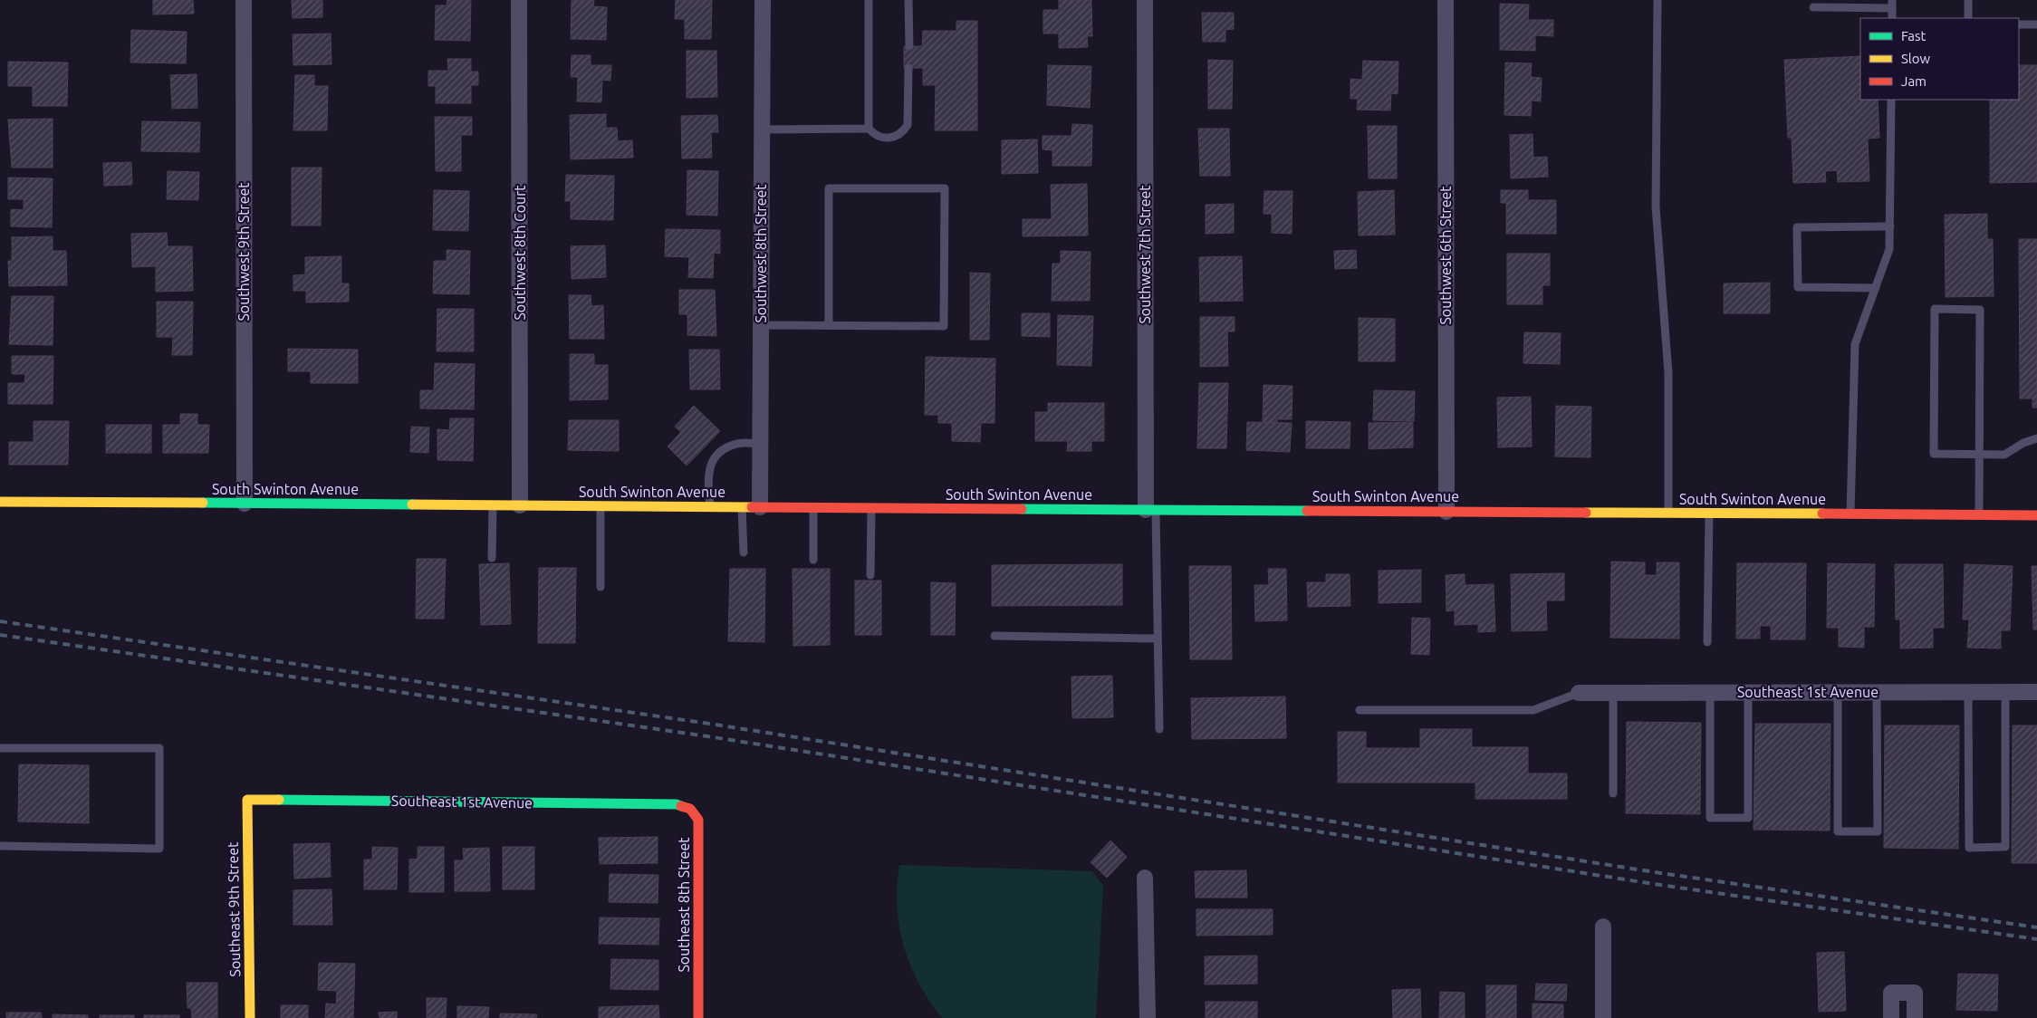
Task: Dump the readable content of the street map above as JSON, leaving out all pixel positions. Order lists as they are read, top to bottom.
{
  "streets": {
    "street": [
      "Southwest 9th Street",
      "Southwest 8th Court",
      "Southwest 8th Street",
      "Southwest 7th Street",
      "Southwest 6th Street",
      "South Swinton Avenue",
      "Southeast 1st Avenue",
      "Southeast 8th Street",
      "Southeast 9th Street"
    ]
  },
  "crossings": [
    ["Southwest 9th Street", "South Swinton Avenue"],
    ["Southwest 8th Court", "South Swinton Avenue"],
    ["Southwest 8th Street", "South Swinton Avenue"],
    ["Southwest 7th Street", "South Swinton Avenue"],
    ["Southwest 6th Street", "South Swinton Avenue"],
    ["Southeast 1st Avenue", "Southeast 8th Street"],
    ["Southeast 1st Avenue", "Southeast 9th Street"]
  ],
  "legend": ["Fast", "Slow", "Jam"]
}
